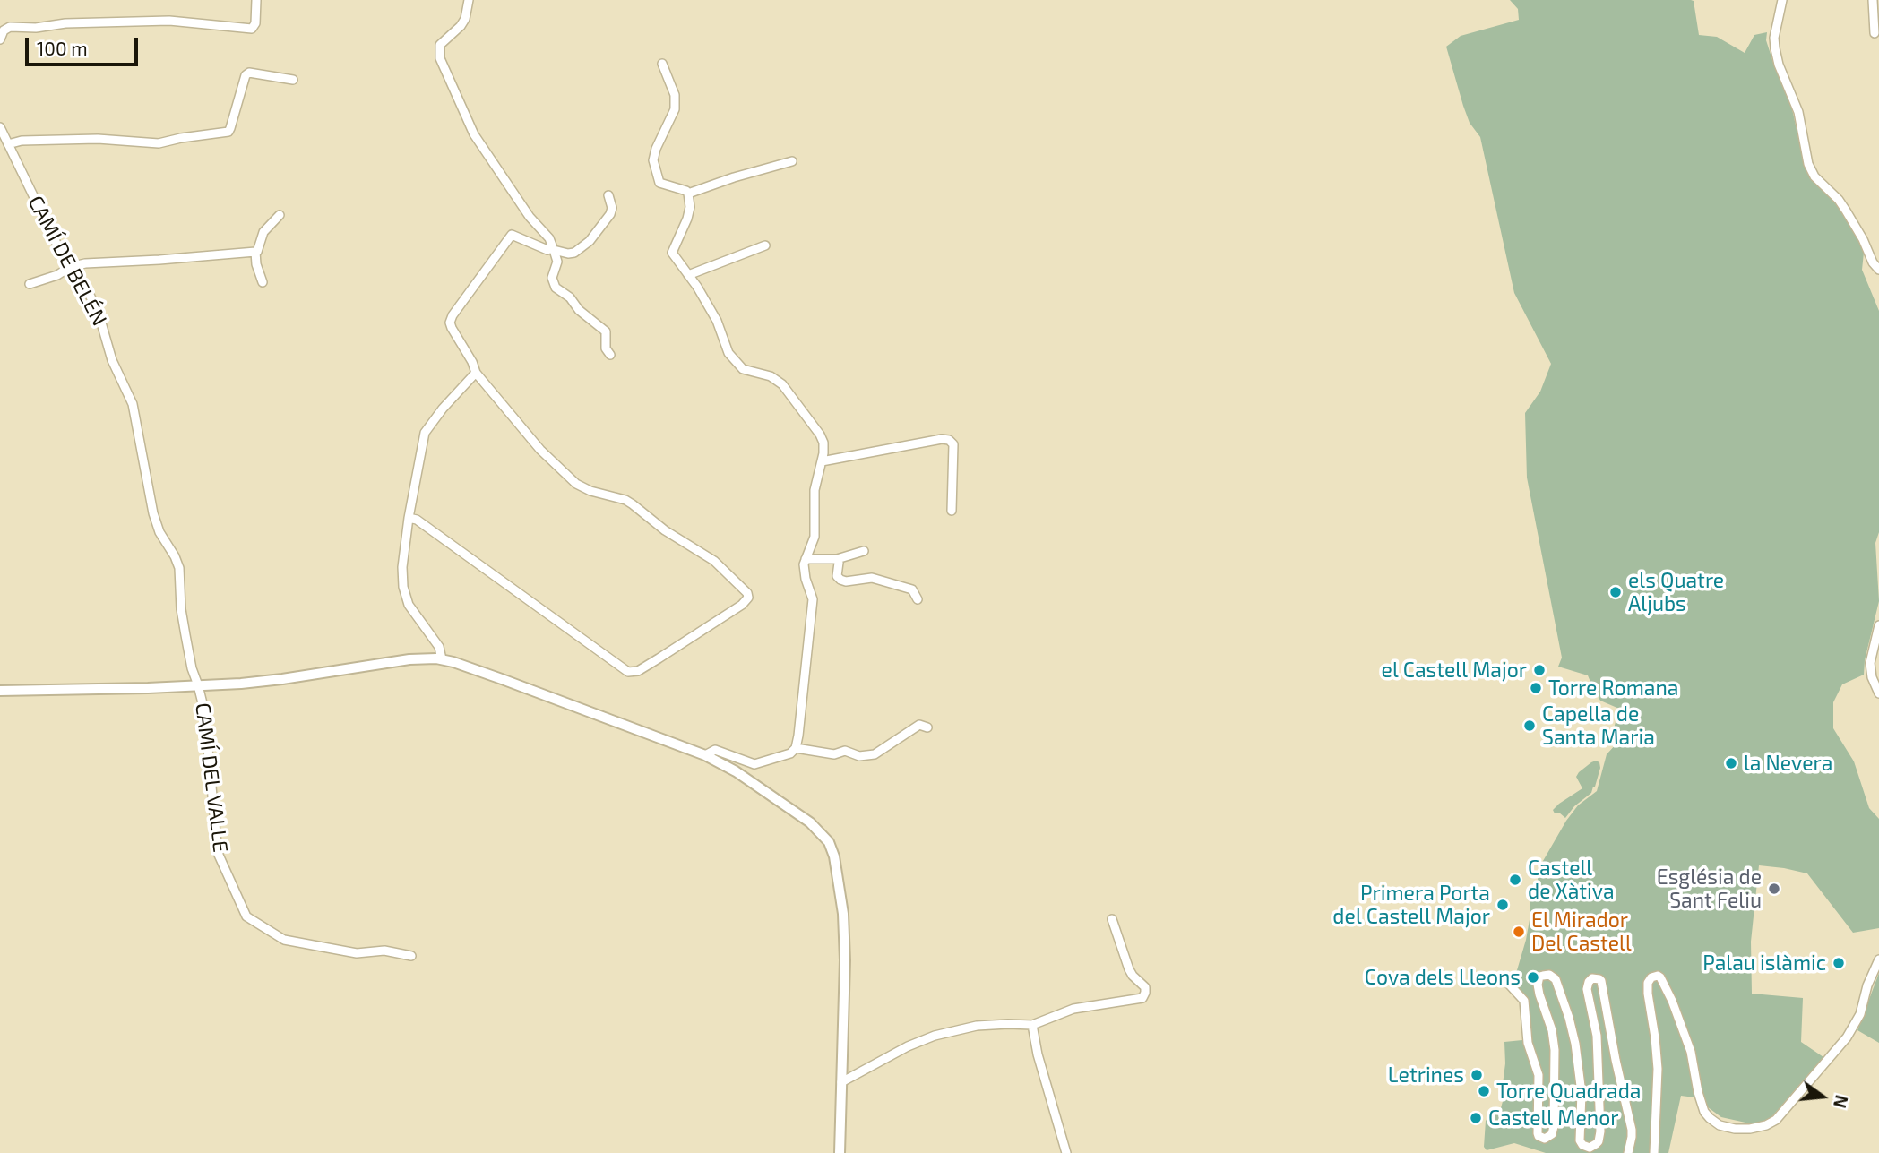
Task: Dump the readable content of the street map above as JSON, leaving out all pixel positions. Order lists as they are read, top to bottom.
{
  "streets": {
    "street": ["CAMÍ DE BELÉN", "CAMÍ DEL VALLE"]
  },
  "crossings": [
    ["CAMÍ DE BELÉN", "CAMÍ DEL VALLE"]
  ],
  "places": [
    "els Quatre Aljubs",
    "el Castell Major",
    "Torre Romana",
    "Capella de Santa Maria",
    "la Nevera",
    "Castell de Xàtiva",
    "Església de Sant Feliu",
    "Primera Porta del Castell Major",
    "El Mirador Del Castell",
    "Palau islàmic",
    "Cova dels Lleons",
    "Letrines",
    "Torre Quadrada",
    "Castell Menor"
  ],
  "scale_bar": "100 m",
  "north": "right"
}
